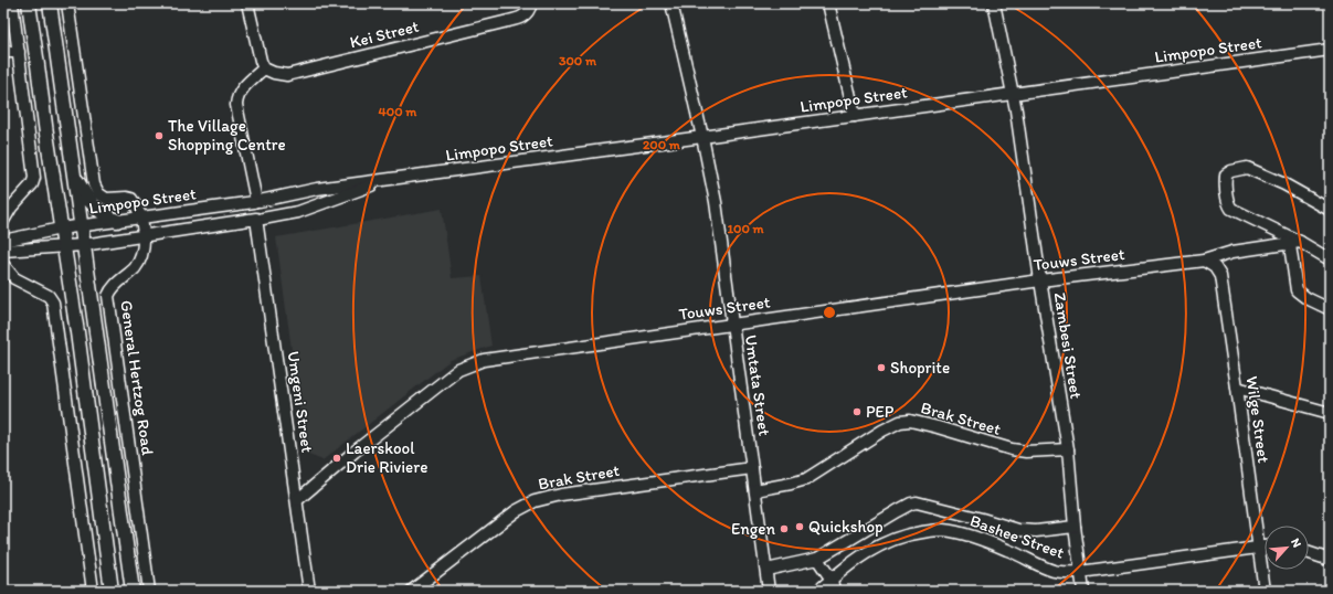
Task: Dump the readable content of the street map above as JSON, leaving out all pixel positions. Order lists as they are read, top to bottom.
{
  "streets": {
    "main road": ["General Hertzog Road"],
    "street": [
      "Kei Street",
      "Limpopo Street",
      "Touws Street",
      "Zambesi Street",
      "Umtata Street",
      "Umgeni Street",
      "Brak Street",
      "Wilge Street",
      "Bashee Street"
    ]
  },
  "crossings": [
    ["Limpopo Street", "Zambesi Street"],
    ["Limpopo Street", "General Hertzog Road"],
    ["Limpopo Street", "Umtata Street"],
    ["Limpopo Street", "Umgeni Street"],
    ["Touws Street", "Zambesi Street"],
    ["Touws Street", "Umtata Street"],
    ["Touws Street", "Umgeni Street"],
    ["Touws Street", "Wilge Street"],
    ["Zambesi Street", "Brak Street"],
    ["Zambesi Street", "Bashee Street"],
    ["Umtata Street", "Brak Street"],
    ["Umtata Street", "Bashee Street"],
    ["Wilge Street", "Bashee Street"]
  ],
  "places": [
    "The Village Shopping Centre",
    "Shoprite",
    "PEP",
    "Laerskool Drie Riviere",
    "Quickshop",
    "Engen"
  ],
  "north": "top right",
  "rings": [
    "300 m",
    "400 m",
    "200 m",
    "100 m"
  ]
}
